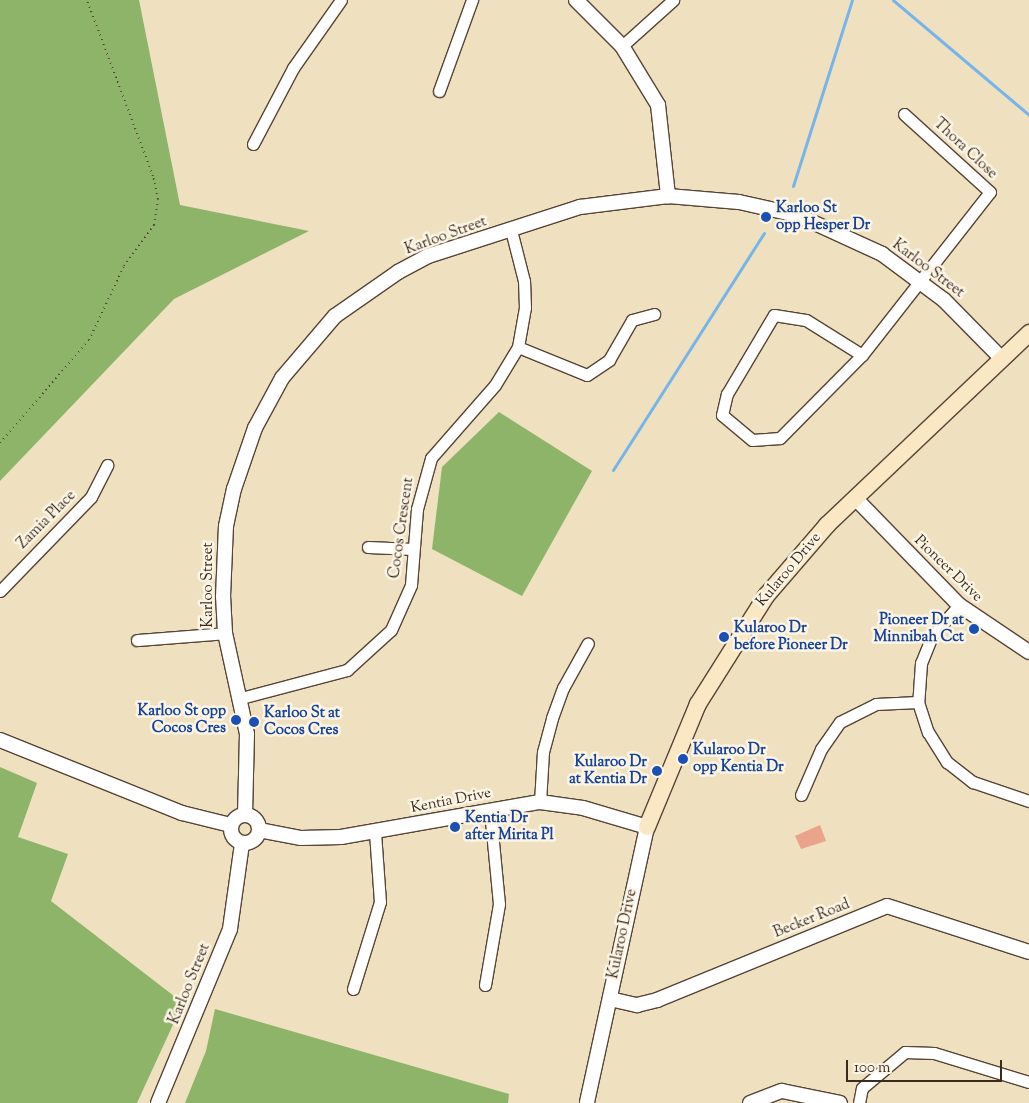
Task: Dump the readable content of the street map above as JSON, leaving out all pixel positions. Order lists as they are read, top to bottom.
{
  "streets": {
    "main road": ["Kularoo Drive"],
    "street": [
      "Thora Close",
      "Karloo Street",
      "Zamia Place",
      "Cocos Crescent",
      "Pioneer Drive",
      "Kentia Drive",
      "Becker Road"
    ]
  },
  "crossings": [
    ["Thora Close", "Karloo Street"],
    ["Karloo Street", "Cocos Crescent"],
    ["Karloo Street", "Kularoo Drive"],
    ["Karloo Street", "Kentia Drive"],
    ["Pioneer Drive", "Kularoo Drive"],
    ["Kularoo Drive", "Kentia Drive"],
    ["Kularoo Drive", "Becker Road"]
  ],
  "places": [
    "Karloo St opp Hesper Dr",
    "Pioneer Dr at Minnibah Cct",
    "Kularoo Dr before Pioneer Dr",
    "Karloo St opp Cocos Cres",
    "Karloo St at Cocos Cres",
    "Kularoo Dr opp Kentia Dr",
    "Kularoo Dr at Kentia Dr",
    "Kentia Dr after Mirita Pl"
  ],
  "scale_bar": "100 m"
}
